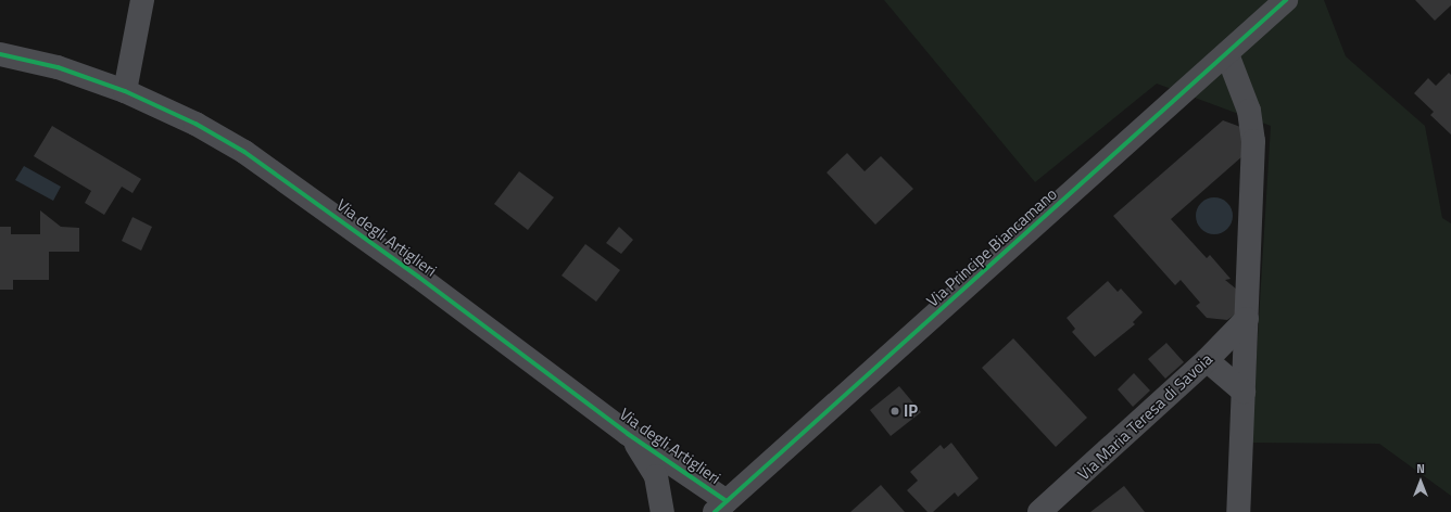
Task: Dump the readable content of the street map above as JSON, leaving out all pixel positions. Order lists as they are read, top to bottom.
{
  "streets": {
    "street": ["Via degli Artiglieri", "Via Principe Biancamano", "Via Maria Teresa di Savoia"]
  },
  "crossings": [
    ["Via degli Artiglieri", "Via Principe Biancamano"]
  ],
  "places": ["IP"],
  "north": "top"
}
